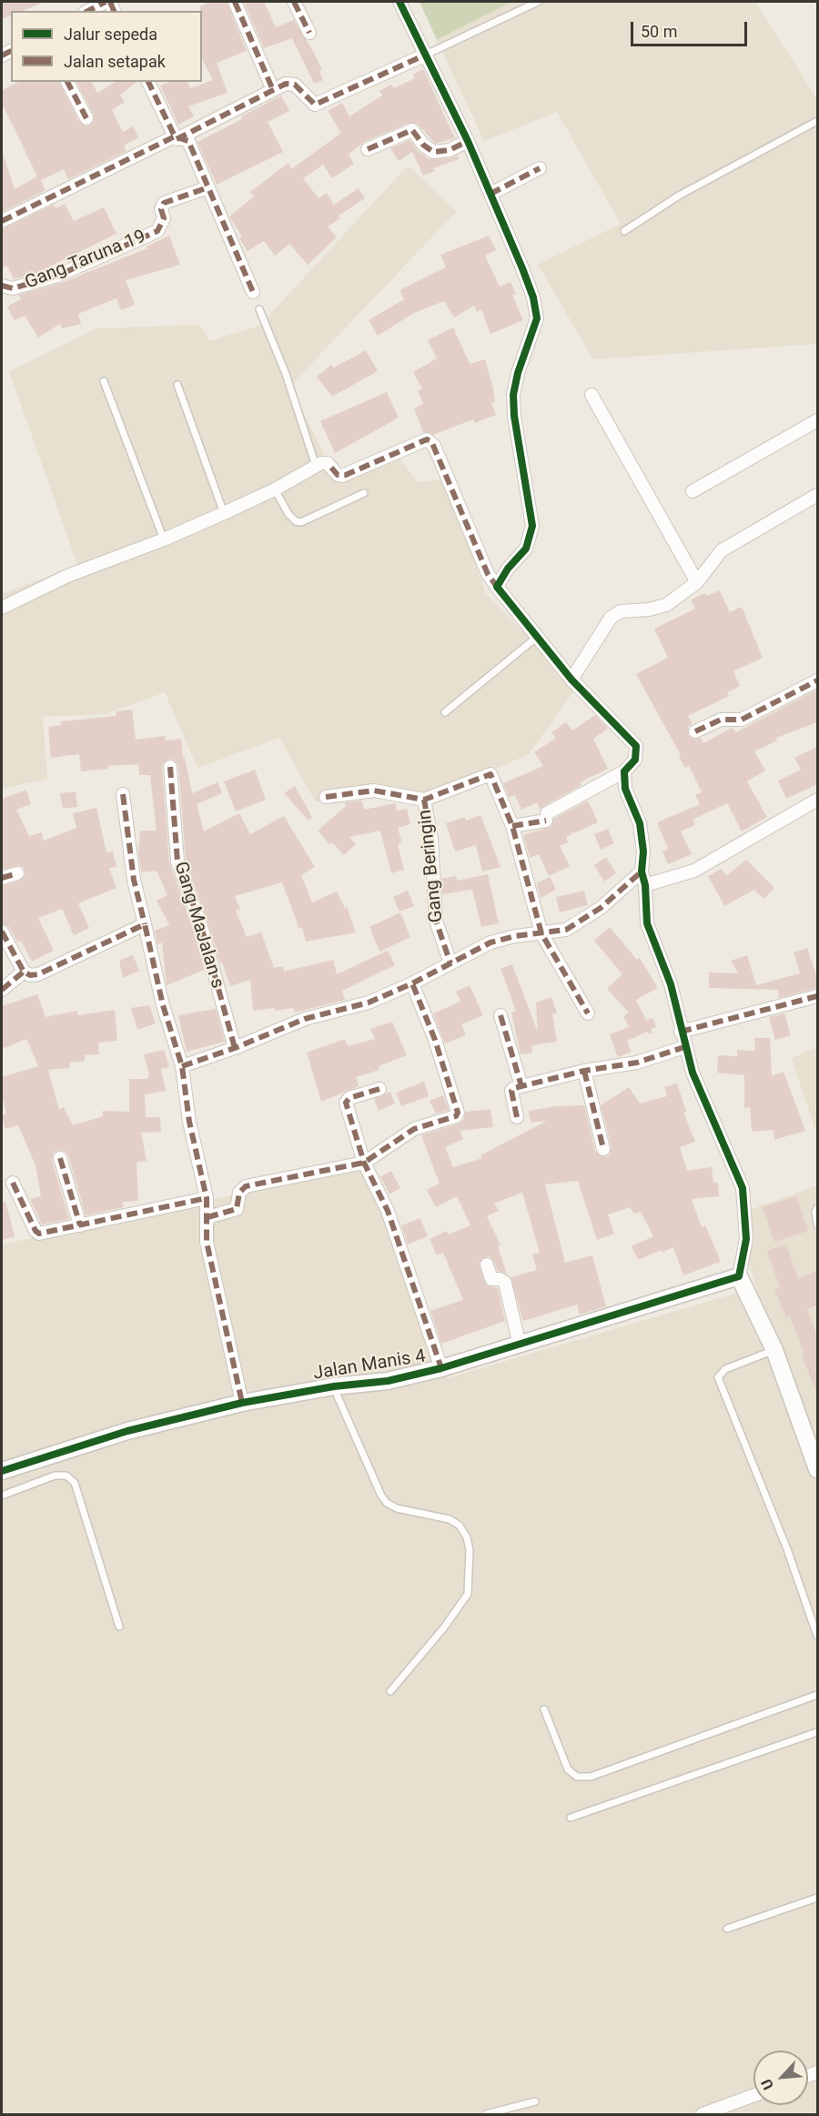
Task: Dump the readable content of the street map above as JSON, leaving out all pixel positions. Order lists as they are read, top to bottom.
{
  "streets": {
    "street": [
      "Gang Taruna 19",
      "Gang Beringin",
      "Gang MaJalan s",
      "Jalan Manis 4"
    ]
  },
  "legend": ["Jalur sepeda", "Jalan setapak"],
  "scale_bar": "50 m",
  "north": "bottom left"
}
